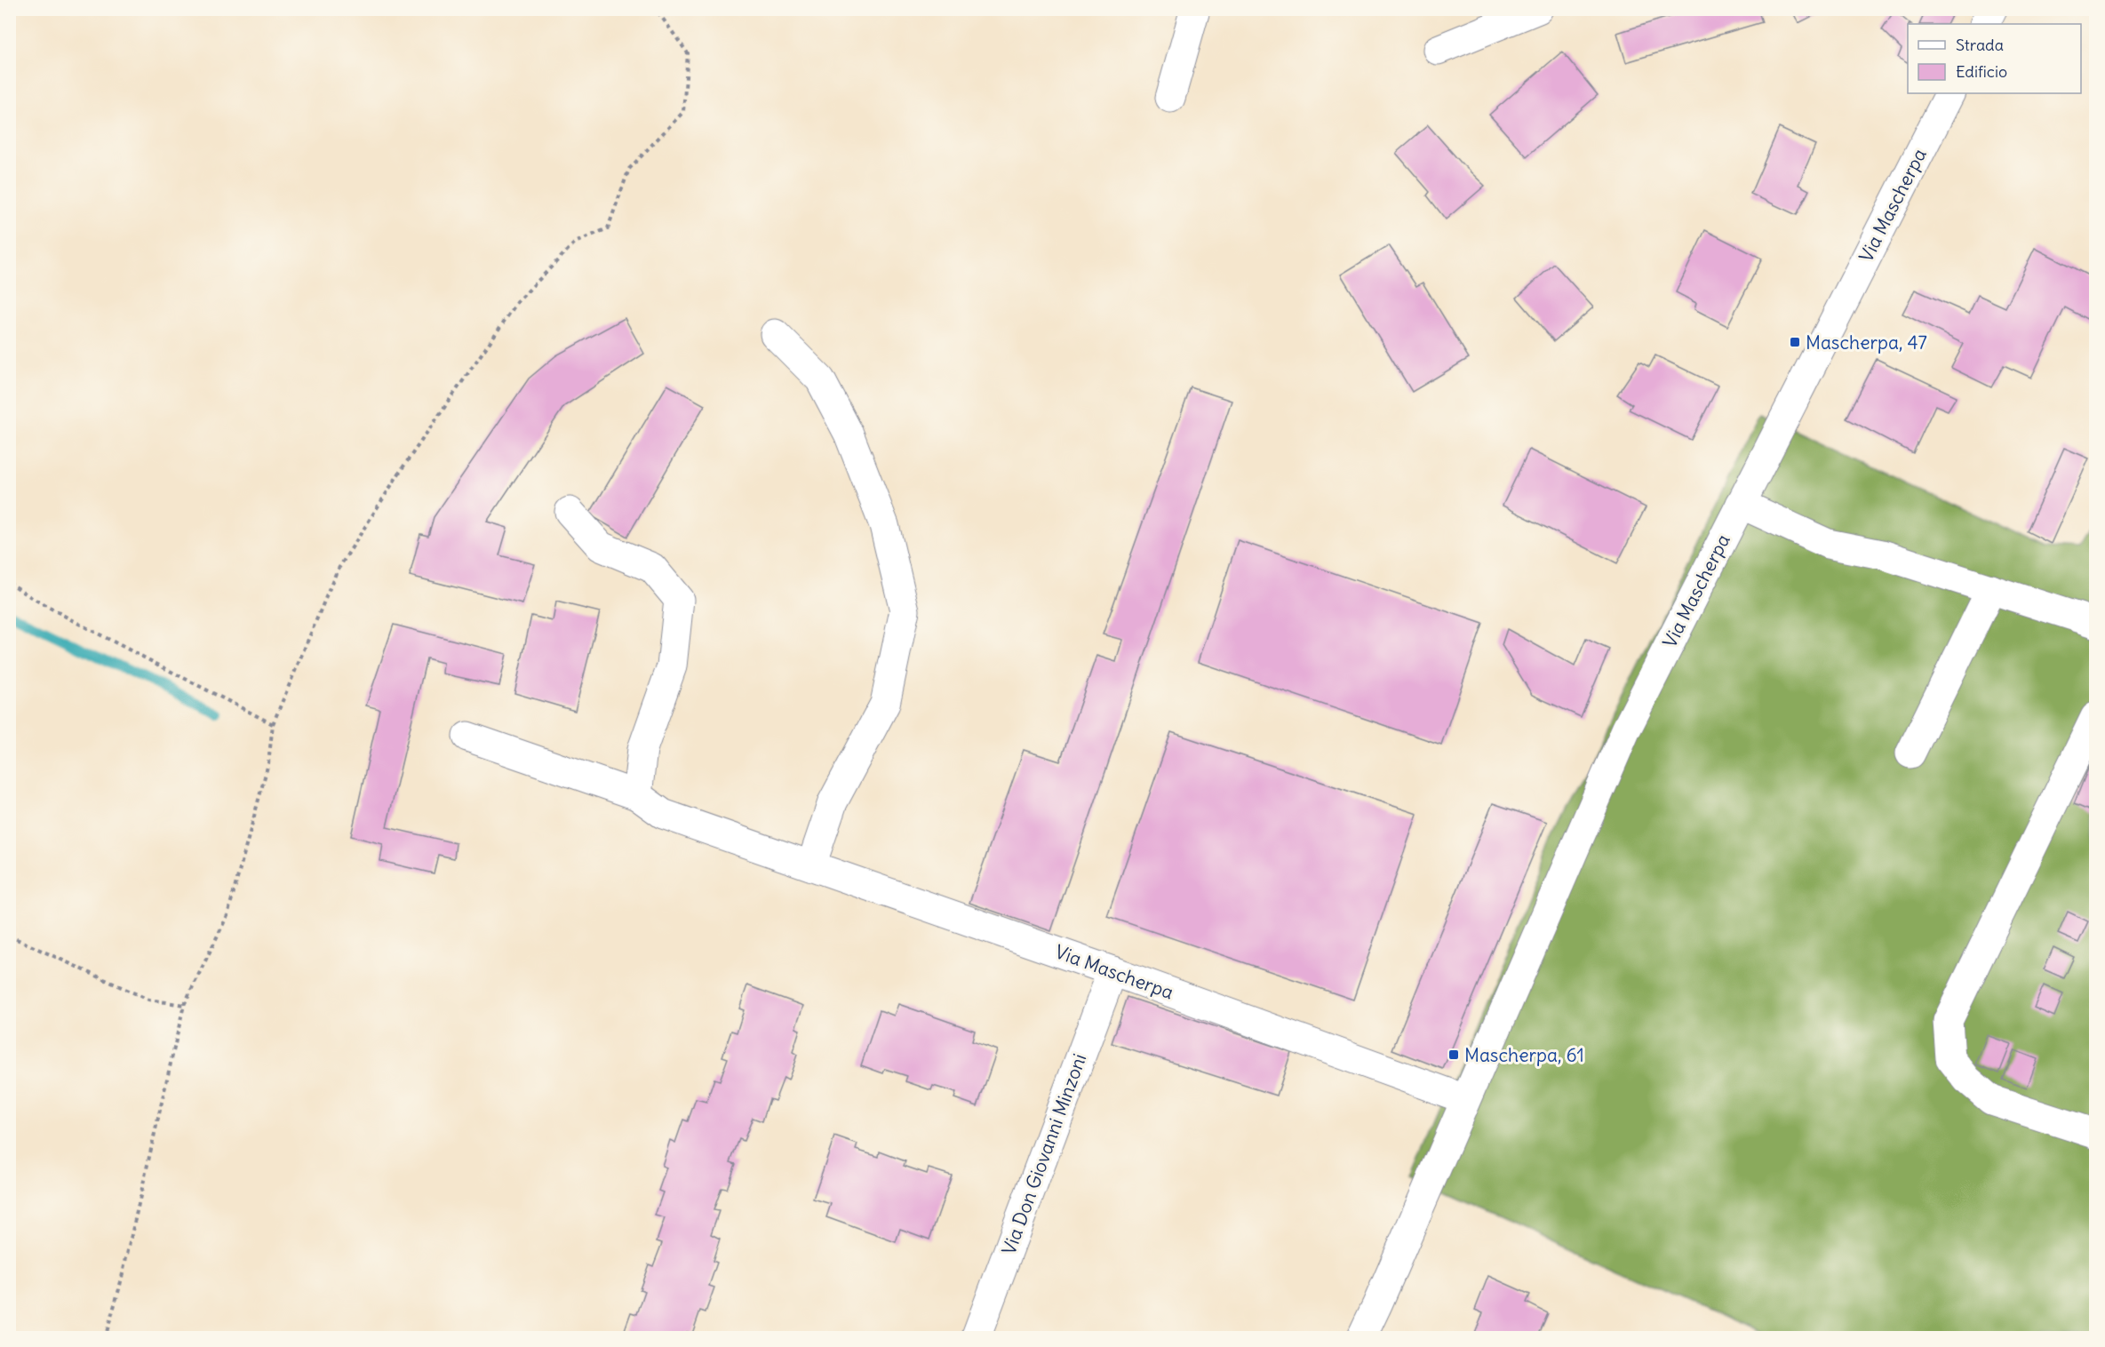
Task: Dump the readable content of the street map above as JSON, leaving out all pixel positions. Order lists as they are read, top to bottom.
{
  "streets": {
    "street": ["Via Mascherpa", "Via Don Giovanni Minzoni"]
  },
  "crossings": [
    ["Via Mascherpa", "Via Don Giovanni Minzoni"]
  ],
  "places": {
    "transit": ["Mascherpa, 47", "Mascherpa, 61"]
  },
  "legend": ["Strada", "Edificio"]
}
